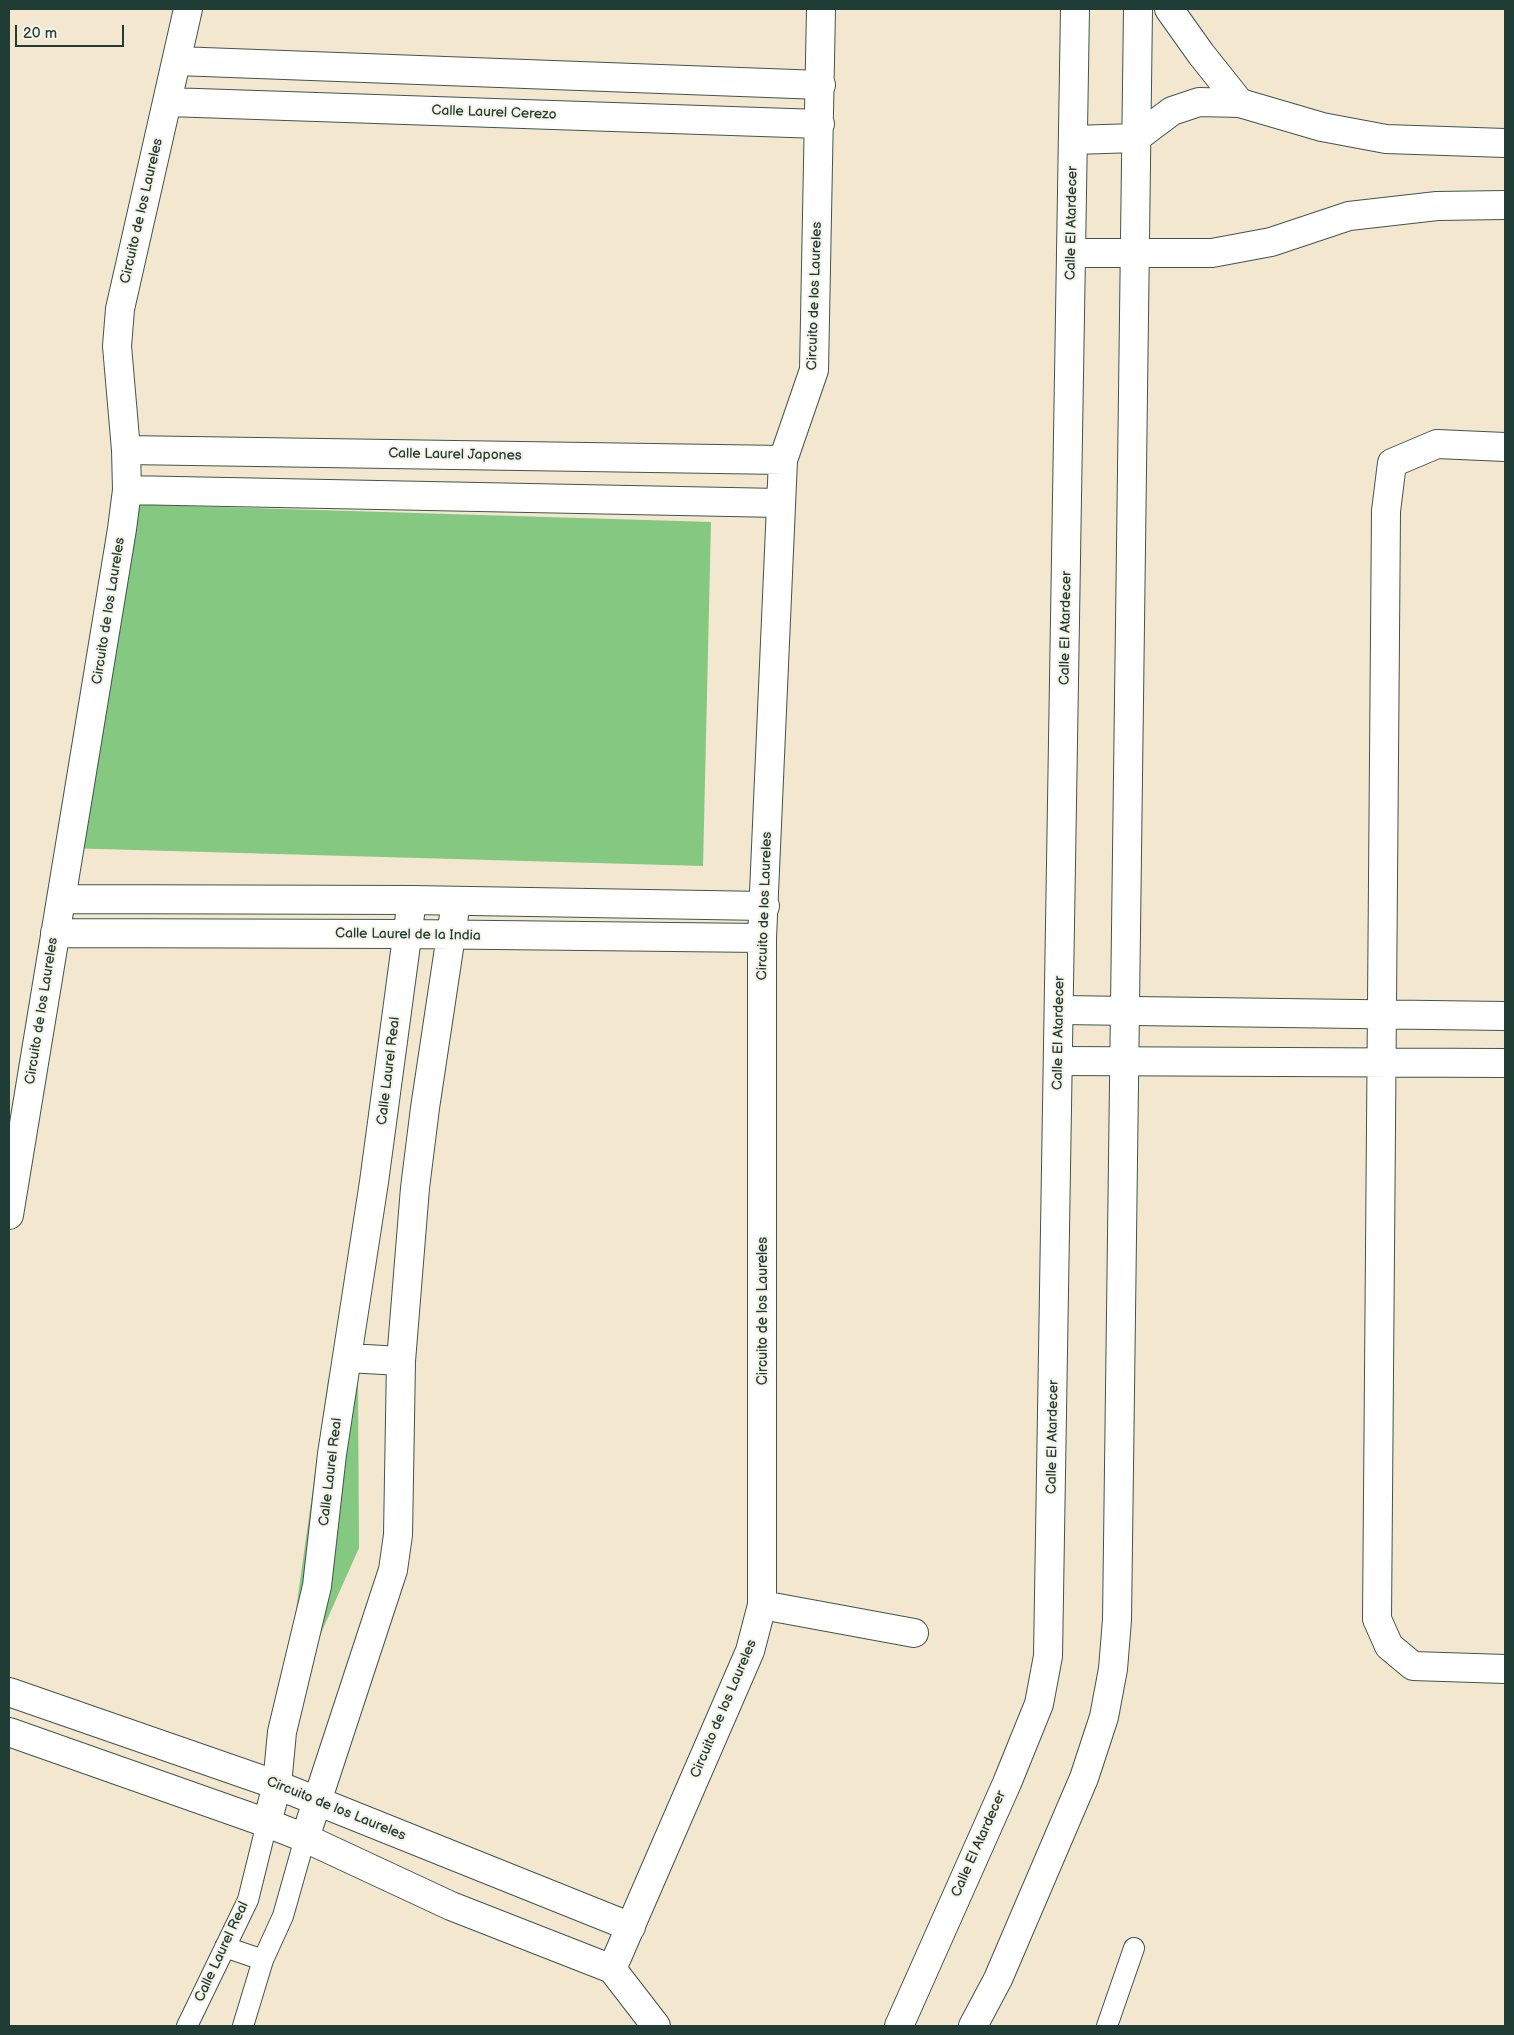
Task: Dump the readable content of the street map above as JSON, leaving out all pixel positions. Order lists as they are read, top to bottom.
{
  "streets": {
    "street": [
      "Calle Laurel Cerezo",
      "Circuito de los Laureles",
      "Calle El Atardecer",
      "Calle Laurel Japones",
      "Calle Laurel de la India",
      "Calle Laurel Real"
    ]
  },
  "crossings": [
    ["Calle Laurel Cerezo", "Circuito de los Laureles"],
    ["Circuito de los Laureles", "Calle Laurel Japones"],
    ["Circuito de los Laureles", "Calle Laurel de la India"],
    ["Circuito de los Laureles", "Calle Laurel Real"],
    ["Calle Laurel de la India", "Calle Laurel Real"]
  ],
  "scale_bar": "20 m"
}
